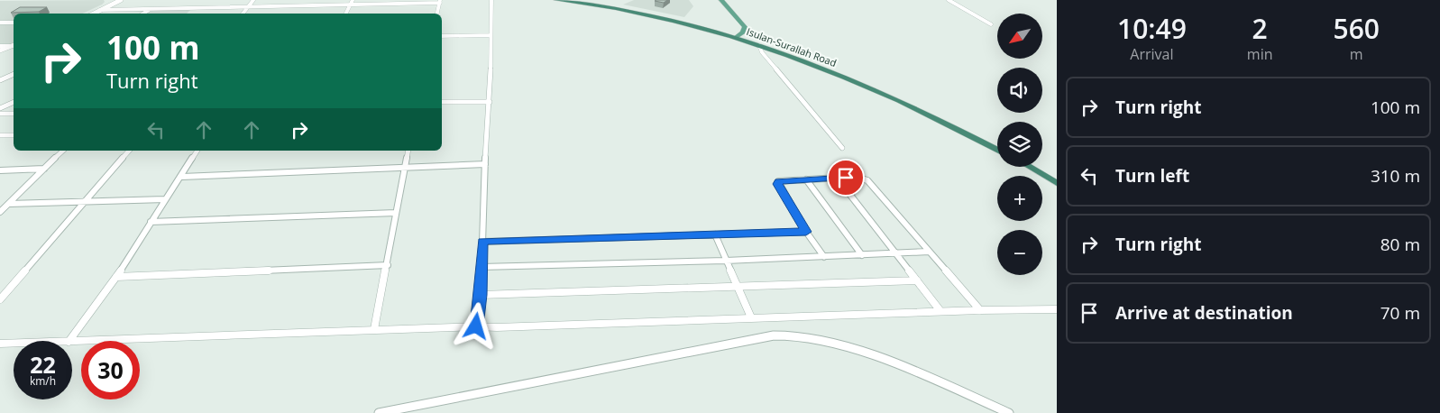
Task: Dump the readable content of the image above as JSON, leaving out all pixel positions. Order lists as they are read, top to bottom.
{
  "streets": {
    "highway": ["Isulan-Surallah Road"]
  },
  "north": "bottom left",
  "page": {
    "eta": [
      "10:49",
      "Arrival",
      "2",
      "min",
      "560",
      "m"
    ],
    "map_buttons": ["+", "−"],
    "turn": ["100 m", "Turn right"],
    "list": [
      {
        "name": "Turn right",
        "value": "100 m"
      },
      {
        "name": "Turn left",
        "value": "310 m"
      },
      {
        "name": "Turn right",
        "value": "80 m"
      },
      {
        "name": "Arrive at destination",
        "value": "70 m"
      }
    ],
    "speed": "22 km/h",
    "limit": "30"
  }
}
